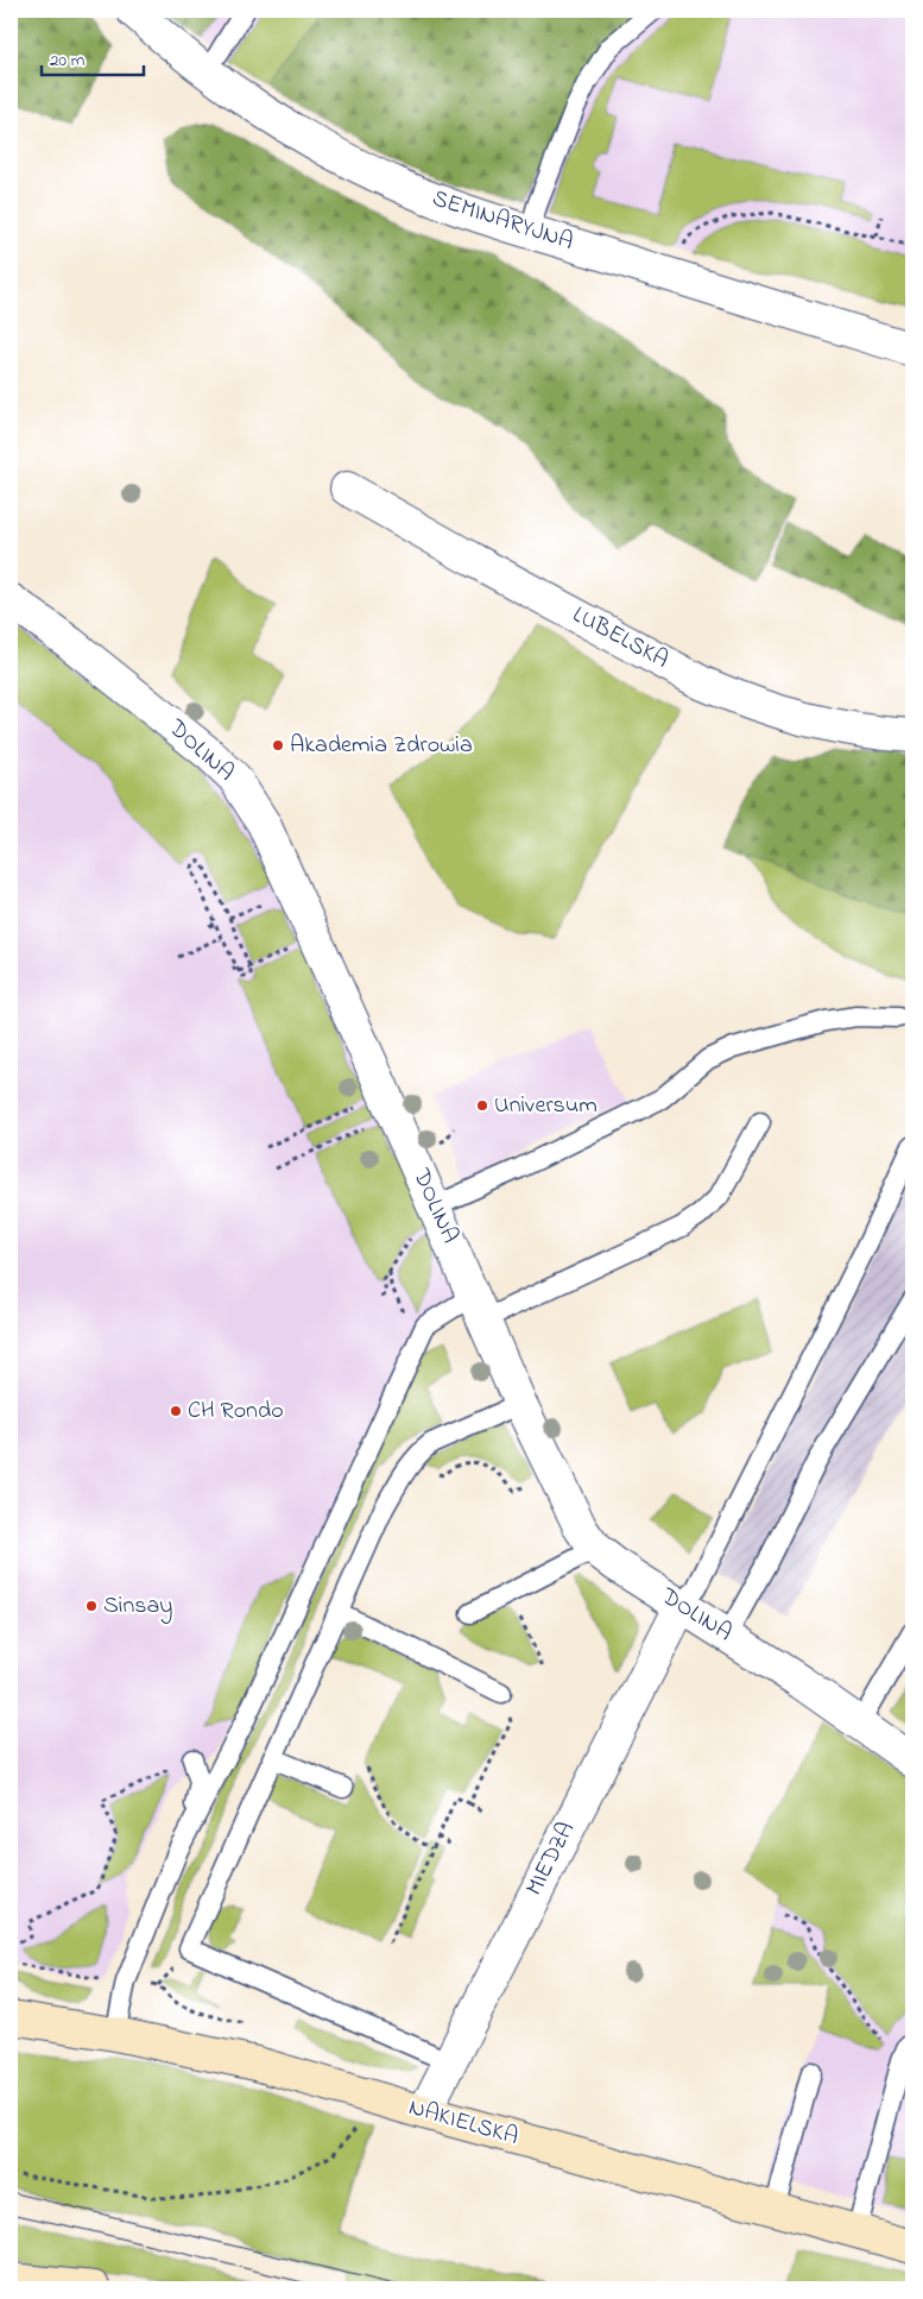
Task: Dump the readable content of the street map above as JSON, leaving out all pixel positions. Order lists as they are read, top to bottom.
{
  "streets": {
    "main road": ["NAKIELSKA"],
    "street": [
      "SEMINARYJNA",
      "LUBELSKA",
      "DOLINA",
      "MIEDZA"
    ]
  },
  "crossings": [
    ["DOLINA", "MIEDZA"],
    ["MIEDZA", "NAKIELSKA"]
  ],
  "places": [
    "Akademia Zdrowia",
    "Universum",
    "CH Rondo",
    "Sinsay"
  ],
  "scale_bar": "20 m"
}
